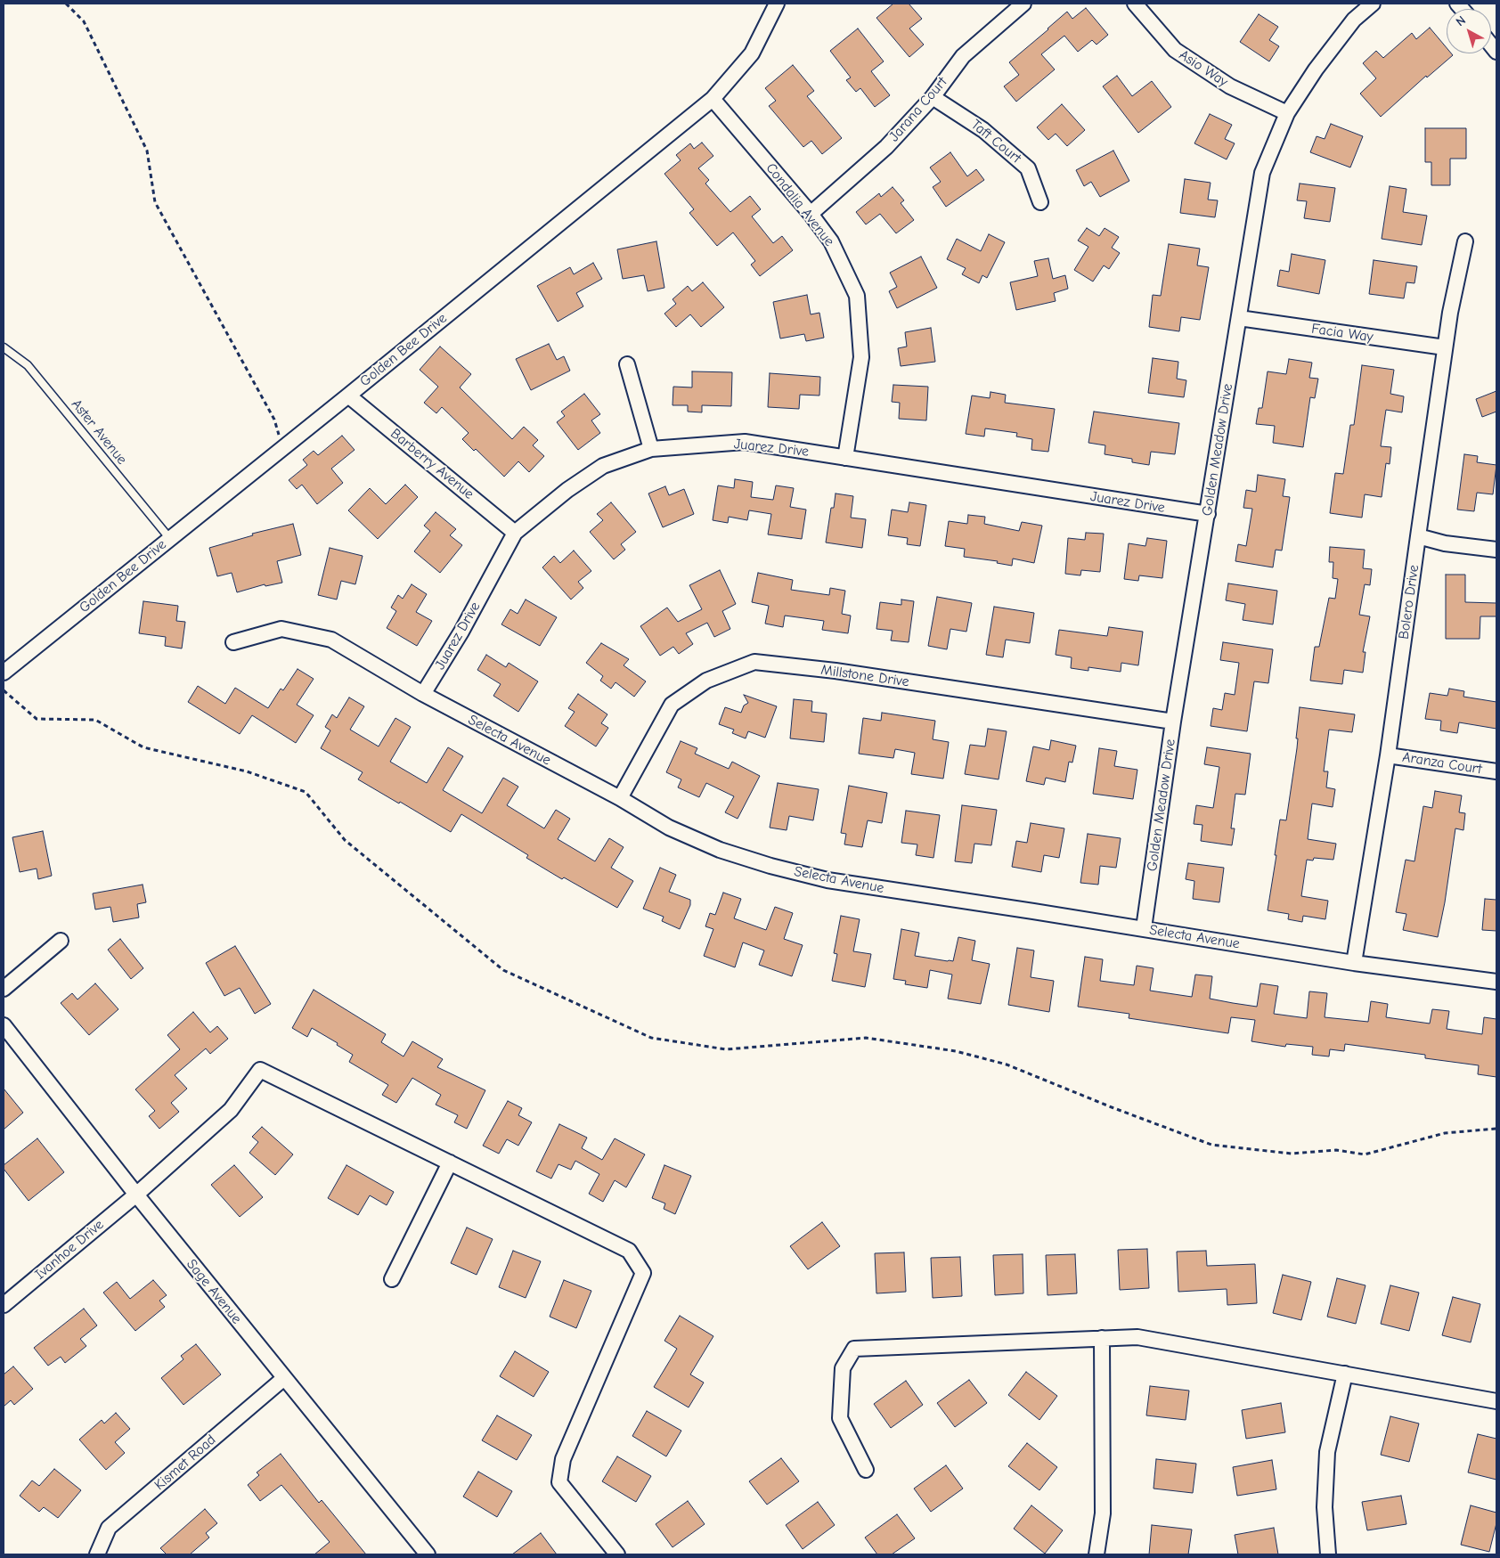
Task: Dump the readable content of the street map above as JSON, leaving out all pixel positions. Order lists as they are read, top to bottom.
{
  "streets": {
    "street": [
      "Asio Way",
      "Jarana Court",
      "Taft Court",
      "Condalia Avenue",
      "Facia Way",
      "Golden Bee Drive",
      "Juarez Drive",
      "Golden Meadow Drive",
      "Barberry Avenue",
      "Bolero Drive",
      "Millstone Drive",
      "Selecta Avenue",
      "Aranza Court",
      "Ivanhoe Drive",
      "Sage Avenue",
      "Kismet Road"
    ],
    "lane": ["Aster Avenue"]
  },
  "crossings": [
    ["Asio Way", "Golden Meadow Drive"],
    ["Jarana Court", "Taft Court"],
    ["Jarana Court", "Condalia Avenue"],
    ["Condalia Avenue", "Golden Bee Drive"],
    ["Condalia Avenue", "Juarez Drive"],
    ["Facia Way", "Golden Meadow Drive"],
    ["Facia Way", "Bolero Drive"],
    ["Golden Bee Drive", "Aster Avenue"],
    ["Golden Bee Drive", "Barberry Avenue"],
    ["Juarez Drive", "Golden Meadow Drive"],
    ["Juarez Drive", "Barberry Avenue"],
    ["Juarez Drive", "Selecta Avenue"],
    ["Golden Meadow Drive", "Millstone Drive"],
    ["Golden Meadow Drive", "Selecta Avenue"],
    ["Bolero Drive", "Selecta Avenue"],
    ["Bolero Drive", "Aranza Court"],
    ["Millstone Drive", "Selecta Avenue"],
    ["Ivanhoe Drive", "Sage Avenue"],
    ["Sage Avenue", "Kismet Road"]
  ],
  "north": "top left"
}
